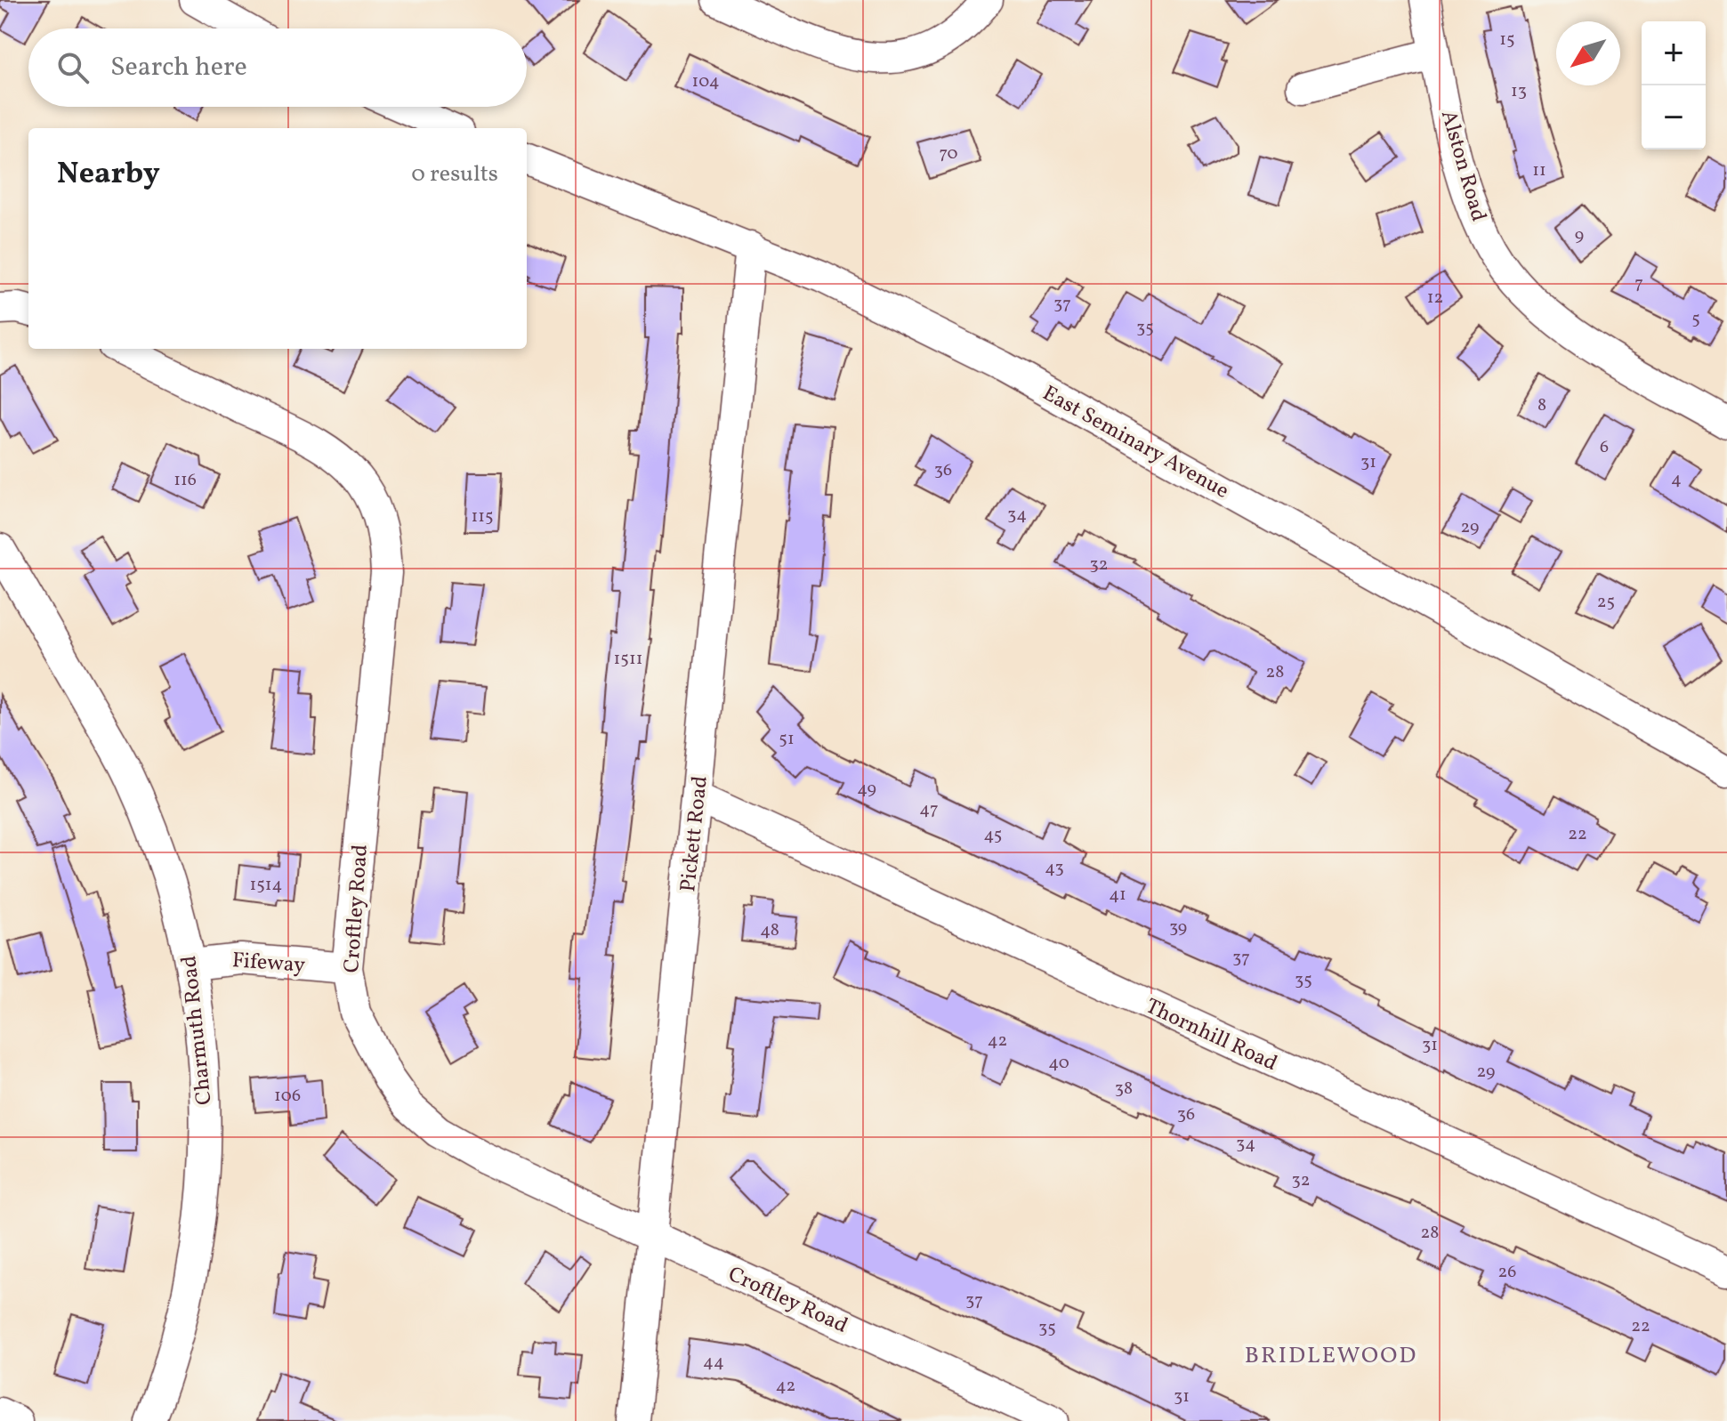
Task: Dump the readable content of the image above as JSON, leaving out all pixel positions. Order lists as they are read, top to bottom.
{
  "streets": {
    "street": [
      "Alston Road",
      "East Seminary Avenue",
      "Pickett Road",
      "Croftley Road",
      "Fifeway",
      "Charmuth Road",
      "Thornhill Road"
    ]
  },
  "crossings": [
    ["East Seminary Avenue", "Pickett Road"],
    ["Pickett Road", "Croftley Road"],
    ["Pickett Road", "Thornhill Road"],
    ["Croftley Road", "Fifeway"],
    ["Fifeway", "Charmuth Road"]
  ],
  "districts": ["BRIDLEWOOD"],
  "house_numbers": [
    "15",
    "104",
    "13",
    "70",
    "11",
    "9",
    "7",
    "12",
    "37",
    "5",
    "35",
    "8",
    "6",
    "31",
    "36",
    "4",
    "116",
    "34",
    "115",
    "29",
    "32",
    "25",
    "1511",
    "28",
    "51",
    "49",
    "47",
    "22",
    "45",
    "43",
    "1514",
    "41",
    "39",
    "48",
    "37",
    "35",
    "42",
    "31",
    "40",
    "29",
    "38",
    "106",
    "36",
    "34",
    "32",
    "28",
    "26",
    "37",
    "22",
    "35",
    "44",
    "42",
    "31"
  ],
  "north": "bottom left",
  "page": {
    "map_buttons": ["+", "−"],
    "search": "Search here",
    "heading": ["Nearby", "0 results"]
  }
}
